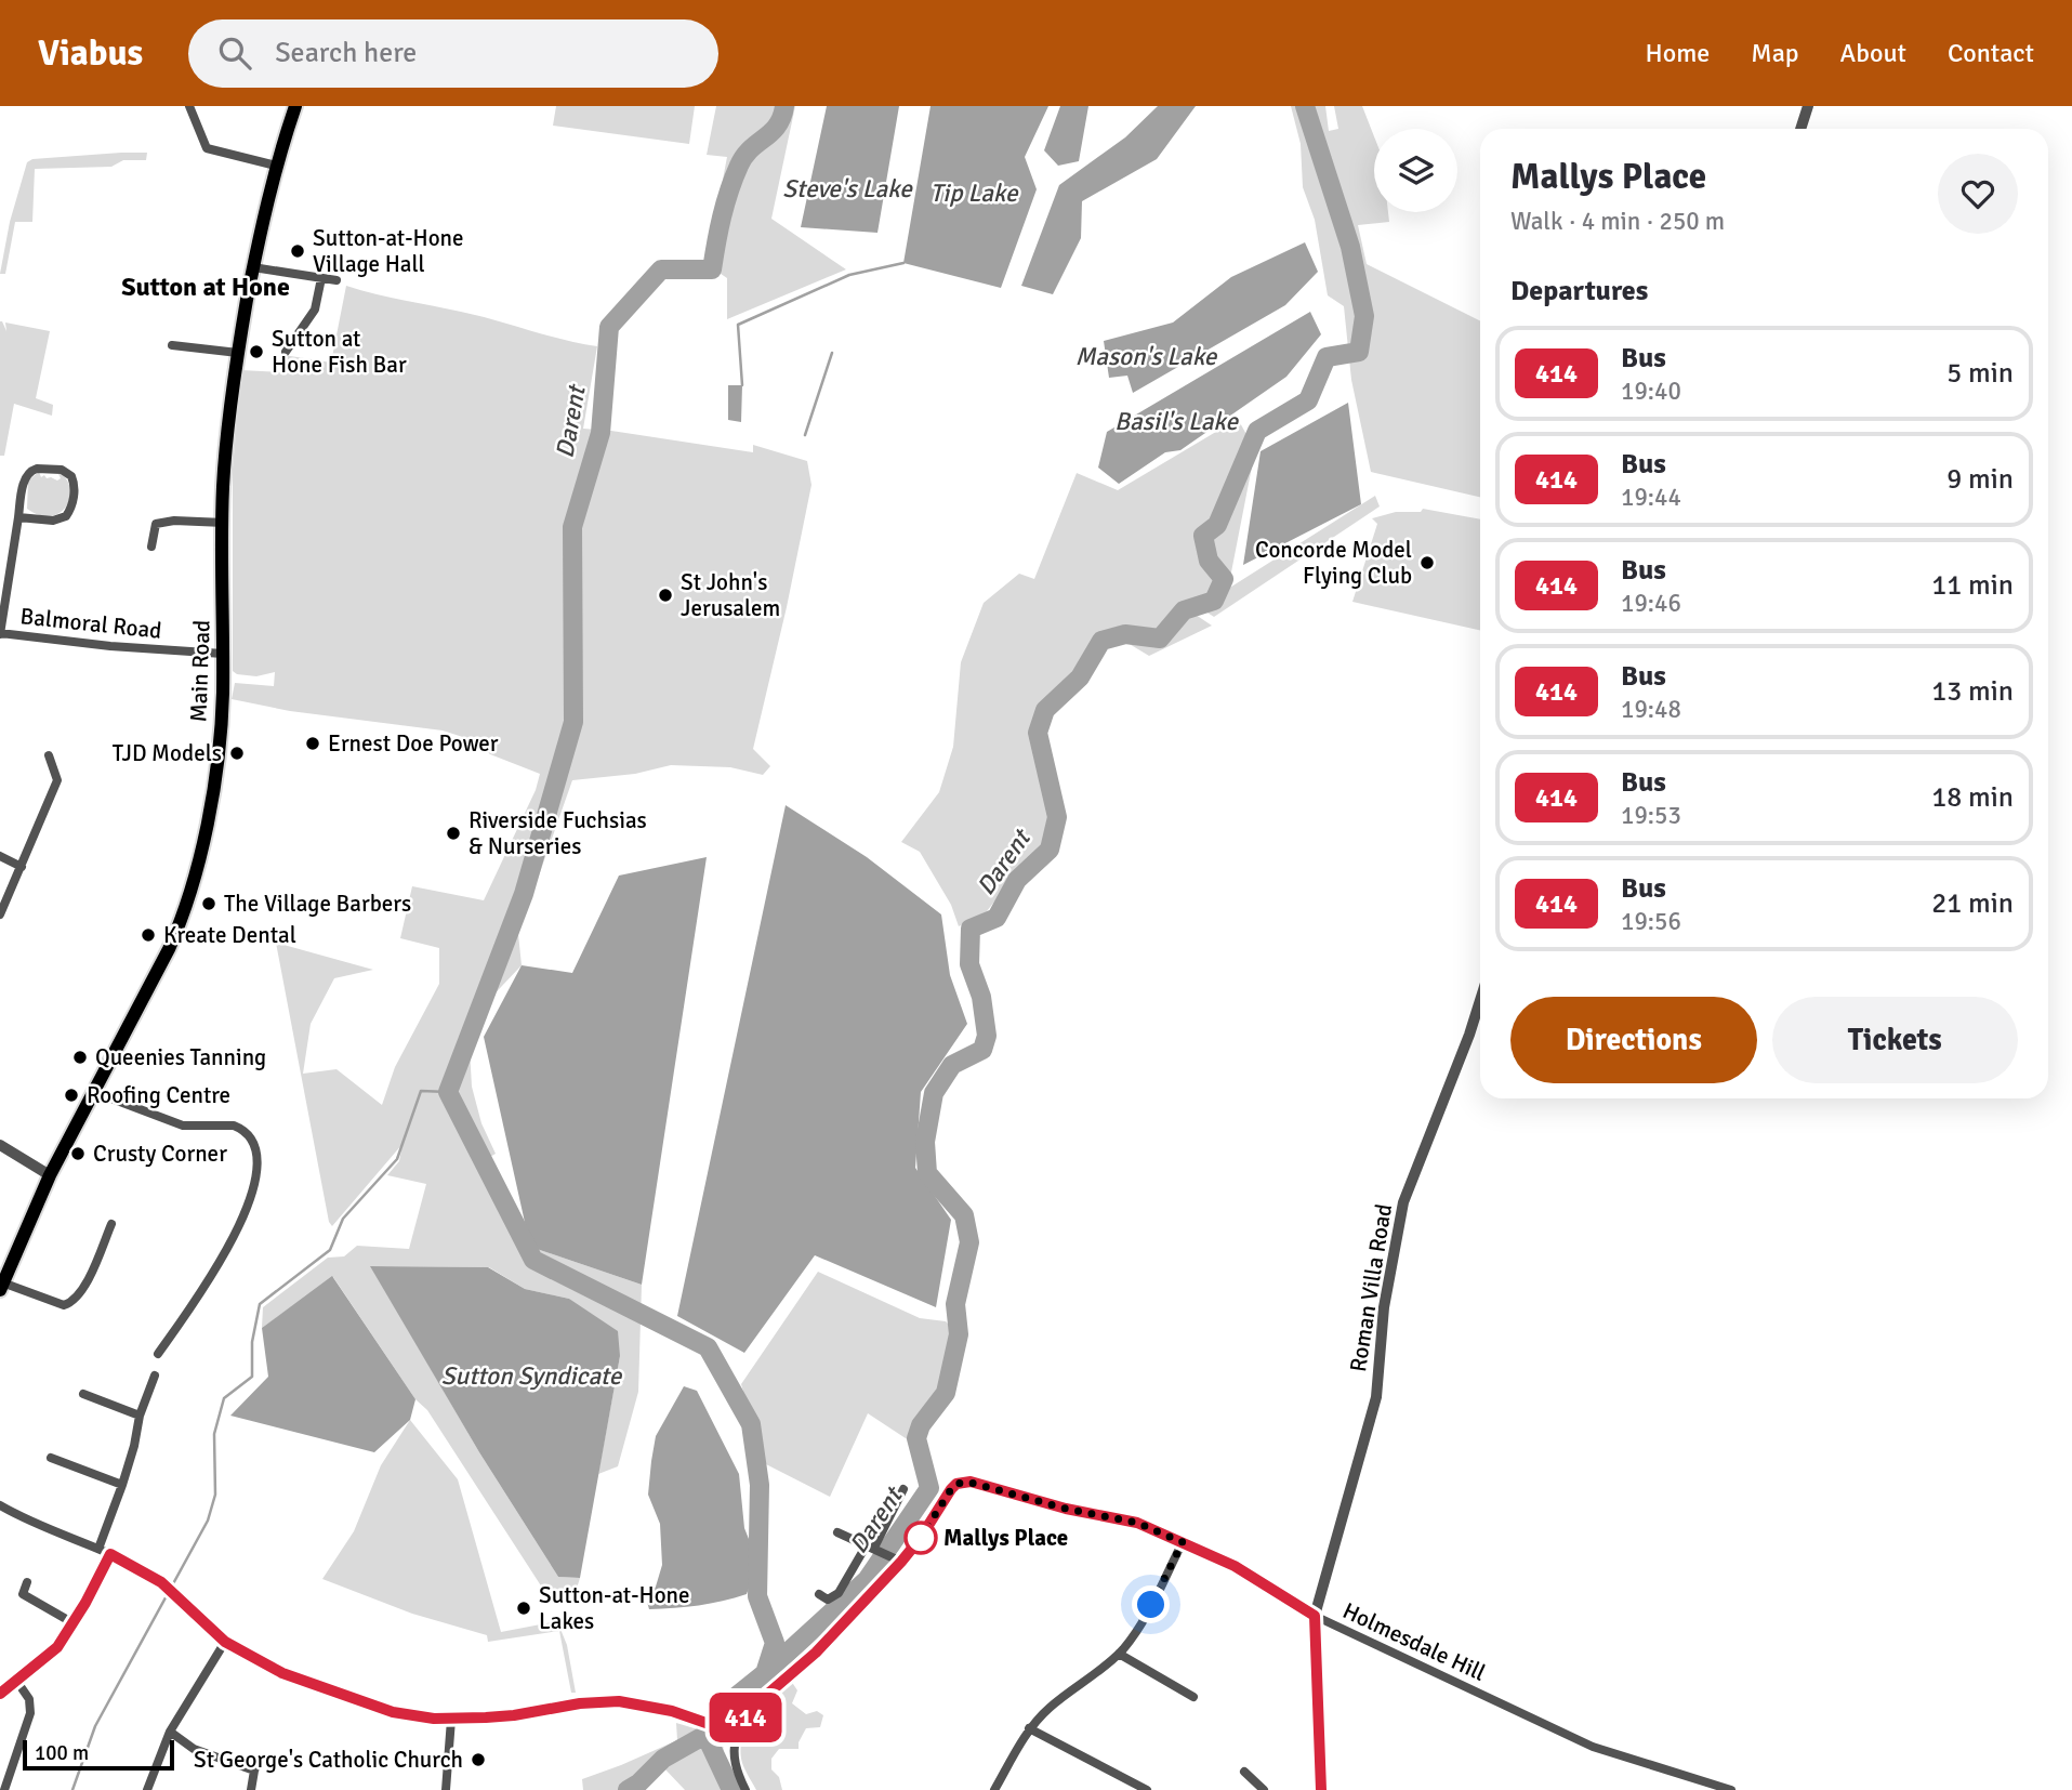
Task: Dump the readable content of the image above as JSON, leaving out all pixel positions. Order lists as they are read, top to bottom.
{
  "streets": {
    "main road": ["Main Road"],
    "street": ["Balmoral Road", "Roman Villa Road", "Holmesdale Hill"]
  },
  "crossings": [
    ["Balmoral Road", "Main Road"],
    ["Roman Villa Road", "Holmesdale Hill"]
  ],
  "districts": ["Sutton at Hone"],
  "water": [
    "Steve's Lake",
    "Tip Lake",
    "Mason's Lake",
    "Basil's Lake",
    "Darent",
    "Sutton Syndicate"
  ],
  "places": [
    "Sutton-at-Hone Village Hall",
    "Sutton at Hone Fish Bar",
    "Concorde Model Flying Club",
    "St John's Jerusalem",
    "Ernest Doe Power",
    "TJD Models",
    "Riverside Fuchsias & Nurseries",
    "The Village Barbers",
    "Kreate Dental",
    "Queenies Tanning",
    "Roofing Centre",
    "Crusty Corner",
    "Mallys Place",
    "Sutton-at-Hone Lakes",
    "St George's Catholic Church"
  ],
  "lines": ["bus line 414"],
  "scale_bar": "100 m",
  "page": {
    "header": "Viabus",
    "search": "Search here",
    "nav": [
      "Home",
      "Map",
      "About",
      "Contact"
    ],
    "on_map": "414",
    "heading": [
      ["Mallys Place", "Walk · 4 min · 250 m"],
      "Departures"
    ],
    "list": [
      {
        "mark": "414",
        "name": "Bus",
        "note": "19:40",
        "value": "5 min"
      },
      {
        "mark": "414",
        "name": "Bus",
        "note": "19:44",
        "value": "9 min"
      },
      {
        "mark": "414",
        "name": "Bus",
        "note": "19:46",
        "value": "11 min"
      },
      {
        "mark": "414",
        "name": "Bus",
        "note": "19:48",
        "value": "13 min"
      },
      {
        "mark": "414",
        "name": "Bus",
        "note": "19:53",
        "value": "18 min"
      },
      {
        "mark": "414",
        "name": "Bus",
        "note": "19:56",
        "value": "21 min"
      }
    ],
    "buttons": ["Directions", "Tickets"],
    "scale": "100 m"
  }
}
